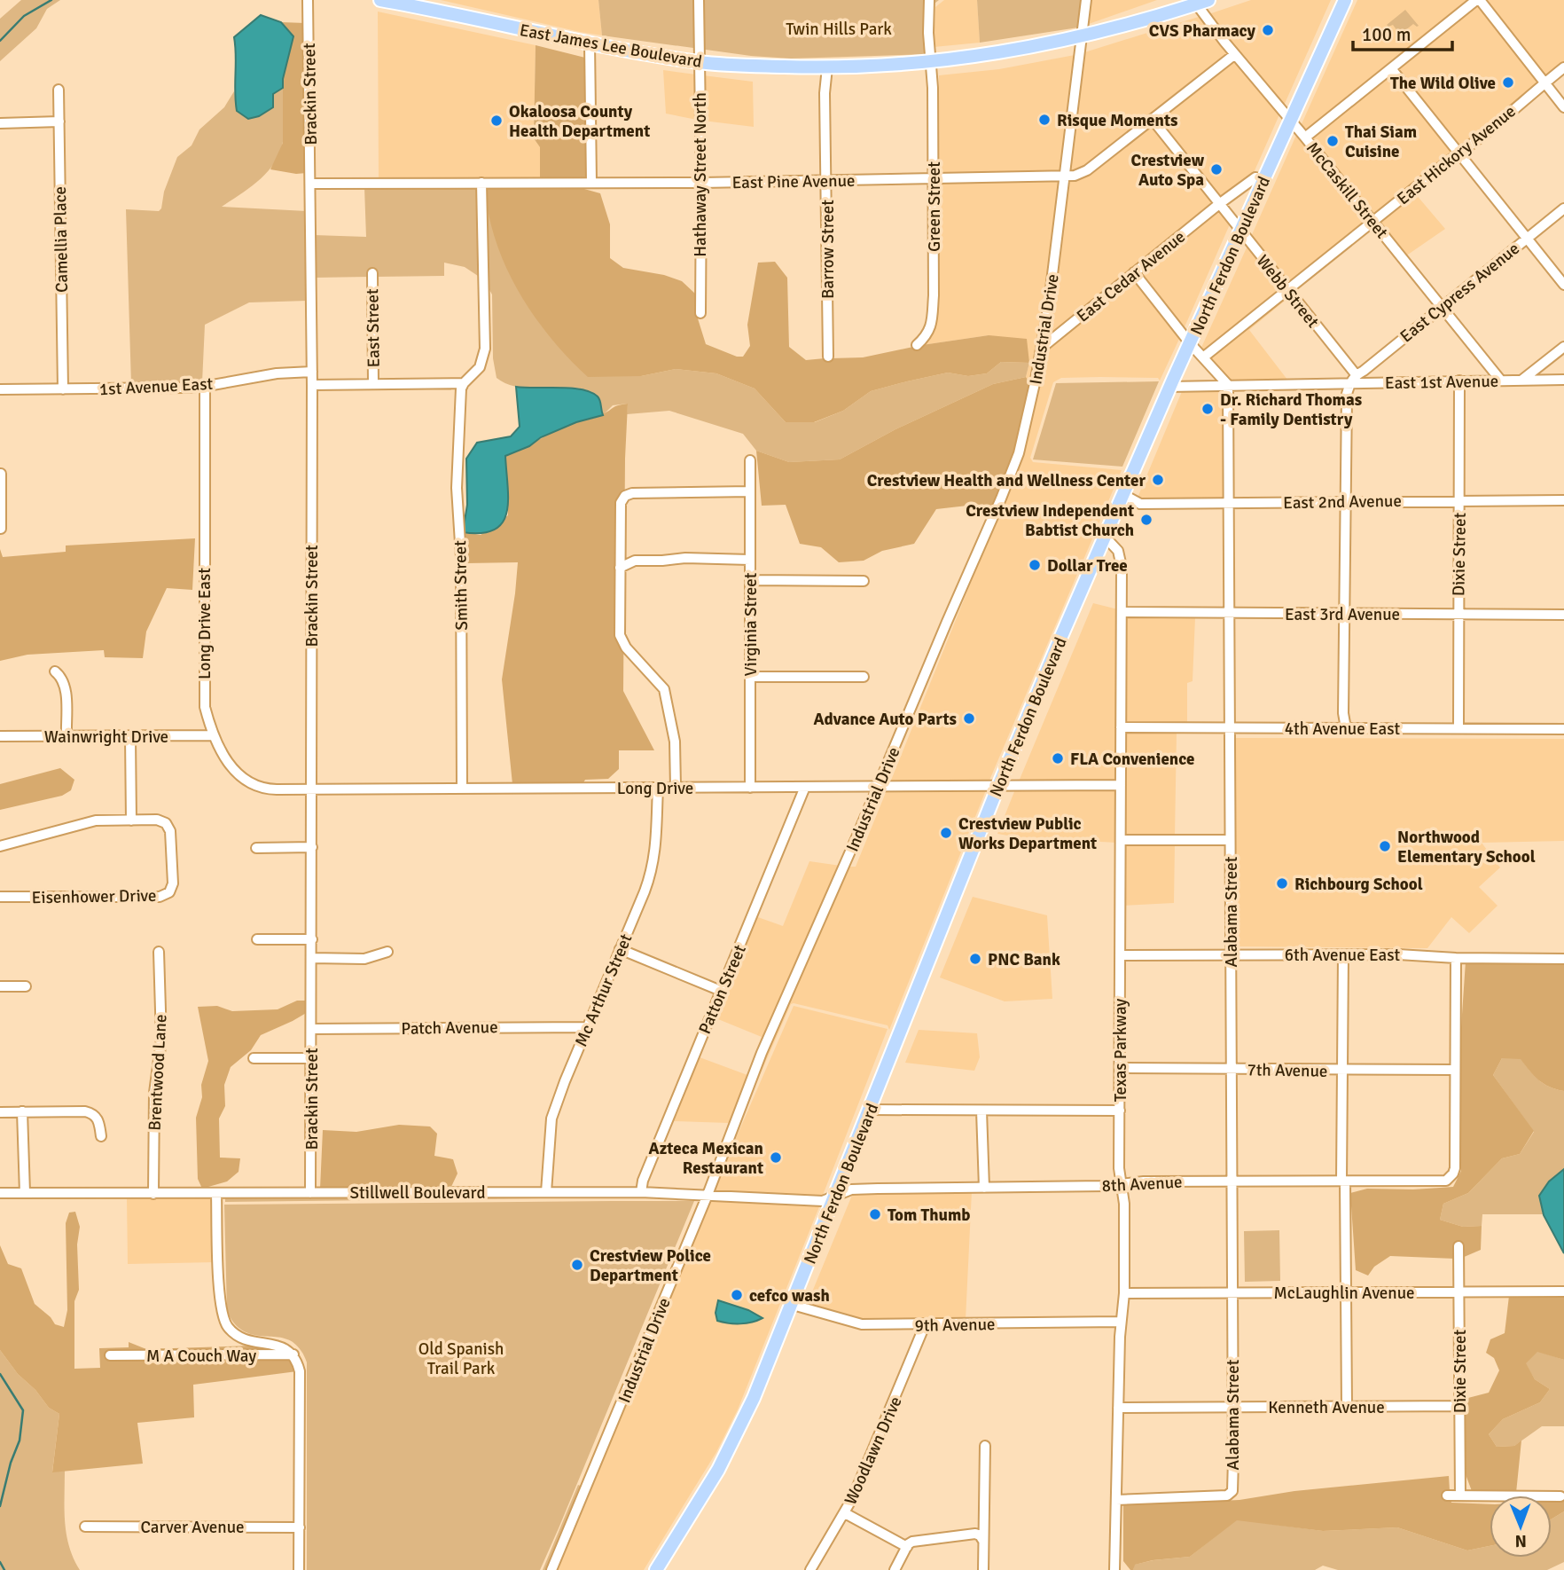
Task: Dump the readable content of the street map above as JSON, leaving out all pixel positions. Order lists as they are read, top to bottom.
{
  "streets": {
    "main road": ["East James Lee Boulevard", "North Ferdon Boulevard"],
    "street": [
      "Brackin Street",
      "East Hickory Avenue",
      "Hathaway Street North",
      "East Pine Avenue",
      "McCaskill Street",
      "Green Street",
      "Camellia Place",
      "Barrow Street",
      "East Cedar Avenue",
      "Webb Street",
      "East Cypress Avenue",
      "East Street",
      "Industrial Drive",
      "East 1st Avenue",
      "1st Avenue East",
      "East 2nd Avenue",
      "Dixie Street",
      "Smith Street",
      "East 3rd Avenue",
      "Long Drive East",
      "Virginia Street",
      "4th Avenue East",
      "Wainwright Drive",
      "Long Drive",
      "Eisenhower Drive",
      "Alabama Street",
      "6th Avenue East",
      "Patton Street",
      "Mc Arthur Street",
      "Patch Avenue",
      "Texas Parkway",
      "7th Avenue",
      "Brentwood Lane",
      "8th Avenue",
      "Stillwell Boulevard",
      "McLaughlin Avenue",
      "9th Avenue",
      "M A Couch Way",
      "Kenneth Avenue",
      "Woodlawn Drive",
      "Carver Avenue"
    ]
  },
  "crossings": [
    ["East James Lee Boulevard", "Hathaway Street North"],
    ["East James Lee Boulevard", "McCaskill Street"],
    ["East James Lee Boulevard", "Green Street"],
    ["East James Lee Boulevard", "Barrow Street"],
    ["East James Lee Boulevard", "Industrial Drive"],
    ["Brackin Street", "East Pine Avenue"],
    ["Brackin Street", "1st Avenue East"],
    ["Brackin Street", "Long Drive East"],
    ["Brackin Street", "Long Drive"],
    ["Brackin Street", "Patch Avenue"],
    ["Brackin Street", "Stillwell Boulevard"],
    ["East Hickory Avenue", "McCaskill Street"],
    ["East Hickory Avenue", "Webb Street"],
    ["Hathaway Street North", "East Pine Avenue"],
    ["East Pine Avenue", "McCaskill Street"],
    ["East Pine Avenue", "Green Street"],
    ["East Pine Avenue", "Barrow Street"],
    ["East Pine Avenue", "Webb Street"],
    ["East Pine Avenue", "Industrial Drive"],
    ["McCaskill Street", "North Ferdon Boulevard"],
    ["McCaskill Street", "East Cypress Avenue"],
    ["McCaskill Street", "East 1st Avenue"],
    ["Camellia Place", "1st Avenue East"],
    ["North Ferdon Boulevard", "East Cedar Avenue"],
    ["North Ferdon Boulevard", "Webb Street"],
    ["North Ferdon Boulevard", "East 1st Avenue"],
    ["North Ferdon Boulevard", "East 2nd Avenue"],
    ["North Ferdon Boulevard", "Long Drive"],
    ["North Ferdon Boulevard", "Texas Parkway"],
    ["North Ferdon Boulevard", "8th Avenue"],
    ["North Ferdon Boulevard", "Stillwell Boulevard"],
    ["North Ferdon Boulevard", "9th Avenue"],
    ["East Cedar Avenue", "Webb Street"],
    ["East Cedar Avenue", "Industrial Drive"],
    ["Webb Street", "East Cypress Avenue"],
    ["Webb Street", "East 1st Avenue"],
    ["East Cypress Avenue", "East 1st Avenue"],
    ["Industrial Drive", "Long Drive"],
    ["Industrial Drive", "Stillwell Boulevard"],
    ["East 1st Avenue", "Dixie Street"],
    ["East 1st Avenue", "Alabama Street"],
    ["1st Avenue East", "Long Drive East"],
    ["East 2nd Avenue", "Dixie Street"],
    ["East 2nd Avenue", "Alabama Street"],
    ["Dixie Street", "East 3rd Avenue"],
    ["Dixie Street", "4th Avenue East"],
    ["Dixie Street", "McLaughlin Avenue"],
    ["Dixie Street", "Kenneth Avenue"],
    ["Smith Street", "Long Drive"],
    ["East 3rd Avenue", "Alabama Street"],
    ["East 3rd Avenue", "Texas Parkway"],
    ["Long Drive East", "Wainwright Drive"],
    ["Long Drive East", "Long Drive"],
    ["Virginia Street", "Long Drive"],
    ["4th Avenue East", "Alabama Street"],
    ["4th Avenue East", "Texas Parkway"],
    ["Long Drive", "Patton Street"],
    ["Long Drive", "Mc Arthur Street"],
    ["Long Drive", "Texas Parkway"],
    ["Alabama Street", "6th Avenue East"],
    ["Alabama Street", "Texas Parkway"],
    ["Alabama Street", "7th Avenue"],
    ["Alabama Street", "8th Avenue"],
    ["Alabama Street", "McLaughlin Avenue"],
    ["Alabama Street", "Kenneth Avenue"],
    ["6th Avenue East", "Texas Parkway"],
    ["Patton Street", "Stillwell Boulevard"],
    ["Mc Arthur Street", "Patch Avenue"],
    ["Mc Arthur Street", "Stillwell Boulevard"],
    ["Texas Parkway", "7th Avenue"],
    ["Texas Parkway", "8th Avenue"],
    ["Texas Parkway", "McLaughlin Avenue"],
    ["Texas Parkway", "9th Avenue"],
    ["Texas Parkway", "Kenneth Avenue"],
    ["7th Avenue", "8th Avenue"],
    ["Brentwood Lane", "Stillwell Boulevard"],
    ["8th Avenue", "Stillwell Boulevard"],
    ["9th Avenue", "Woodlawn Drive"]
  ],
  "parks": ["Twin Hills Park", "Old Spanish Trail Park"],
  "places": [
    "CVS Pharmacy",
    "The Wild Olive",
    "Risque Moments",
    "Okaloosa County Health Department",
    "Thai Siam Cuisine",
    "Crestview Auto Spa",
    "Dr. Richard Thomas - Family Dentistry",
    "Crestview Health and Wellness Center",
    "Crestview Independent Babtist Church",
    "Dollar Tree",
    "Advance Auto Parts",
    "FLA Convenience",
    "Crestview Public Works Department",
    "Northwood Elementary School",
    "Richbourg School",
    "PNC Bank",
    "Azteca Mexican Restaurant",
    "Tom Thumb",
    "Crestview Police Department",
    "cefco wash"
  ],
  "scale_bar": "100 m",
  "north": "bottom"
}
